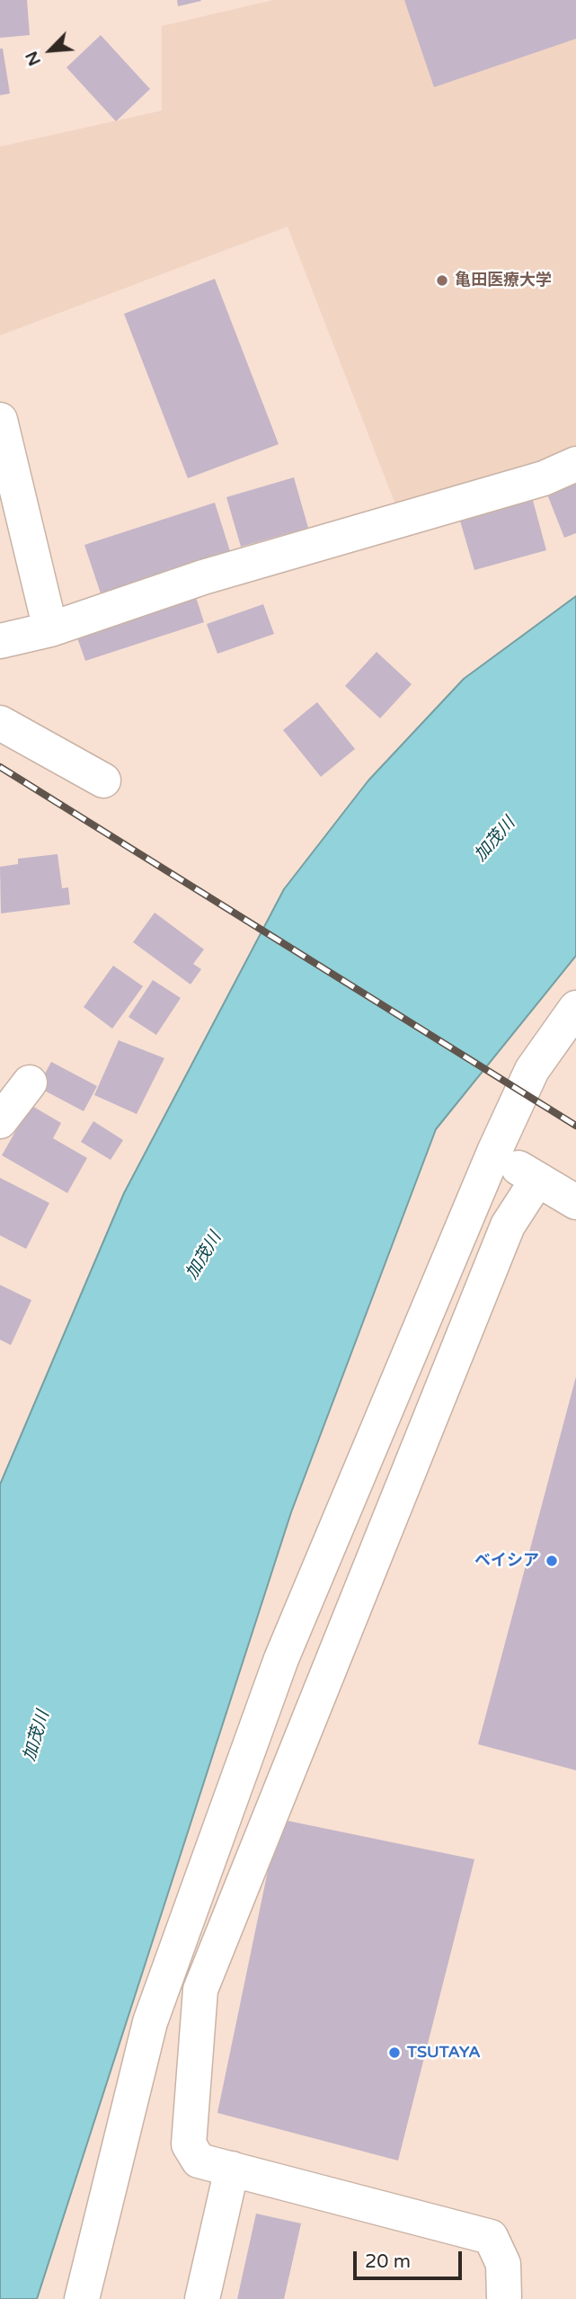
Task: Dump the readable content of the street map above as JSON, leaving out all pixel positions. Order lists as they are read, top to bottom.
{
  "water": ["加茂川"],
  "places": ["亀田医療大学", "ベイシア", "TSUTAYA"],
  "scale_bar": "20 m",
  "north": "bottom left"
}
